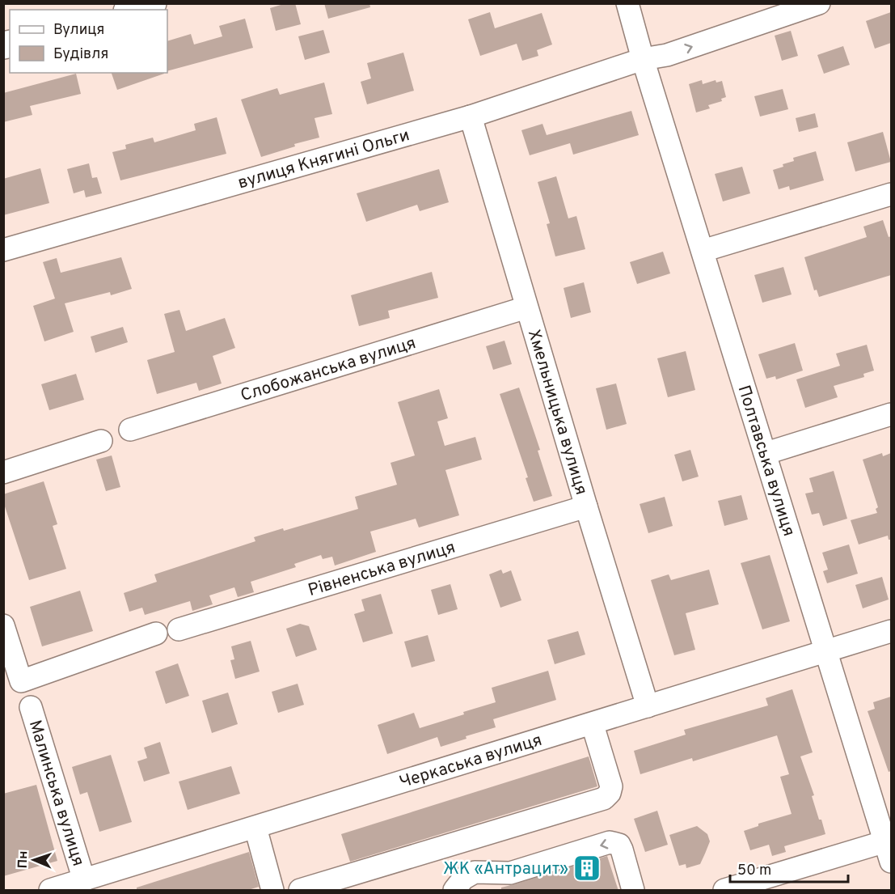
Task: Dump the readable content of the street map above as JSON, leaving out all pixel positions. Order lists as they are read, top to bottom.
{
  "streets": {
    "street": [
      "вулиця Княгині Ольги",
      "Слобожанська вулиця",
      "Хмельницька вулиця",
      "Полтавська вулиця",
      "Рівненська вулиця",
      "Черкаська вулиця",
      "Малинська вулиця"
    ]
  },
  "crossings": [
    ["вулиця Княгині Ольги", "Хмельницька вулиця"],
    ["вулиця Княгині Ольги", "Полтавська вулиця"],
    ["Слобожанська вулиця", "Хмельницька вулиця"],
    ["Хмельницька вулиця", "Рівненська вулиця"],
    ["Хмельницька вулиця", "Черкаська вулиця"],
    ["Полтавська вулиця", "Черкаська вулиця"],
    ["Черкаська вулиця", "Малинська вулиця"]
  ],
  "places": {
    "building": ["ЖК «Антрацит»"]
  },
  "legend": ["Вулиця", "Будівля"],
  "scale_bar": "50 m",
  "north": "left"
}
